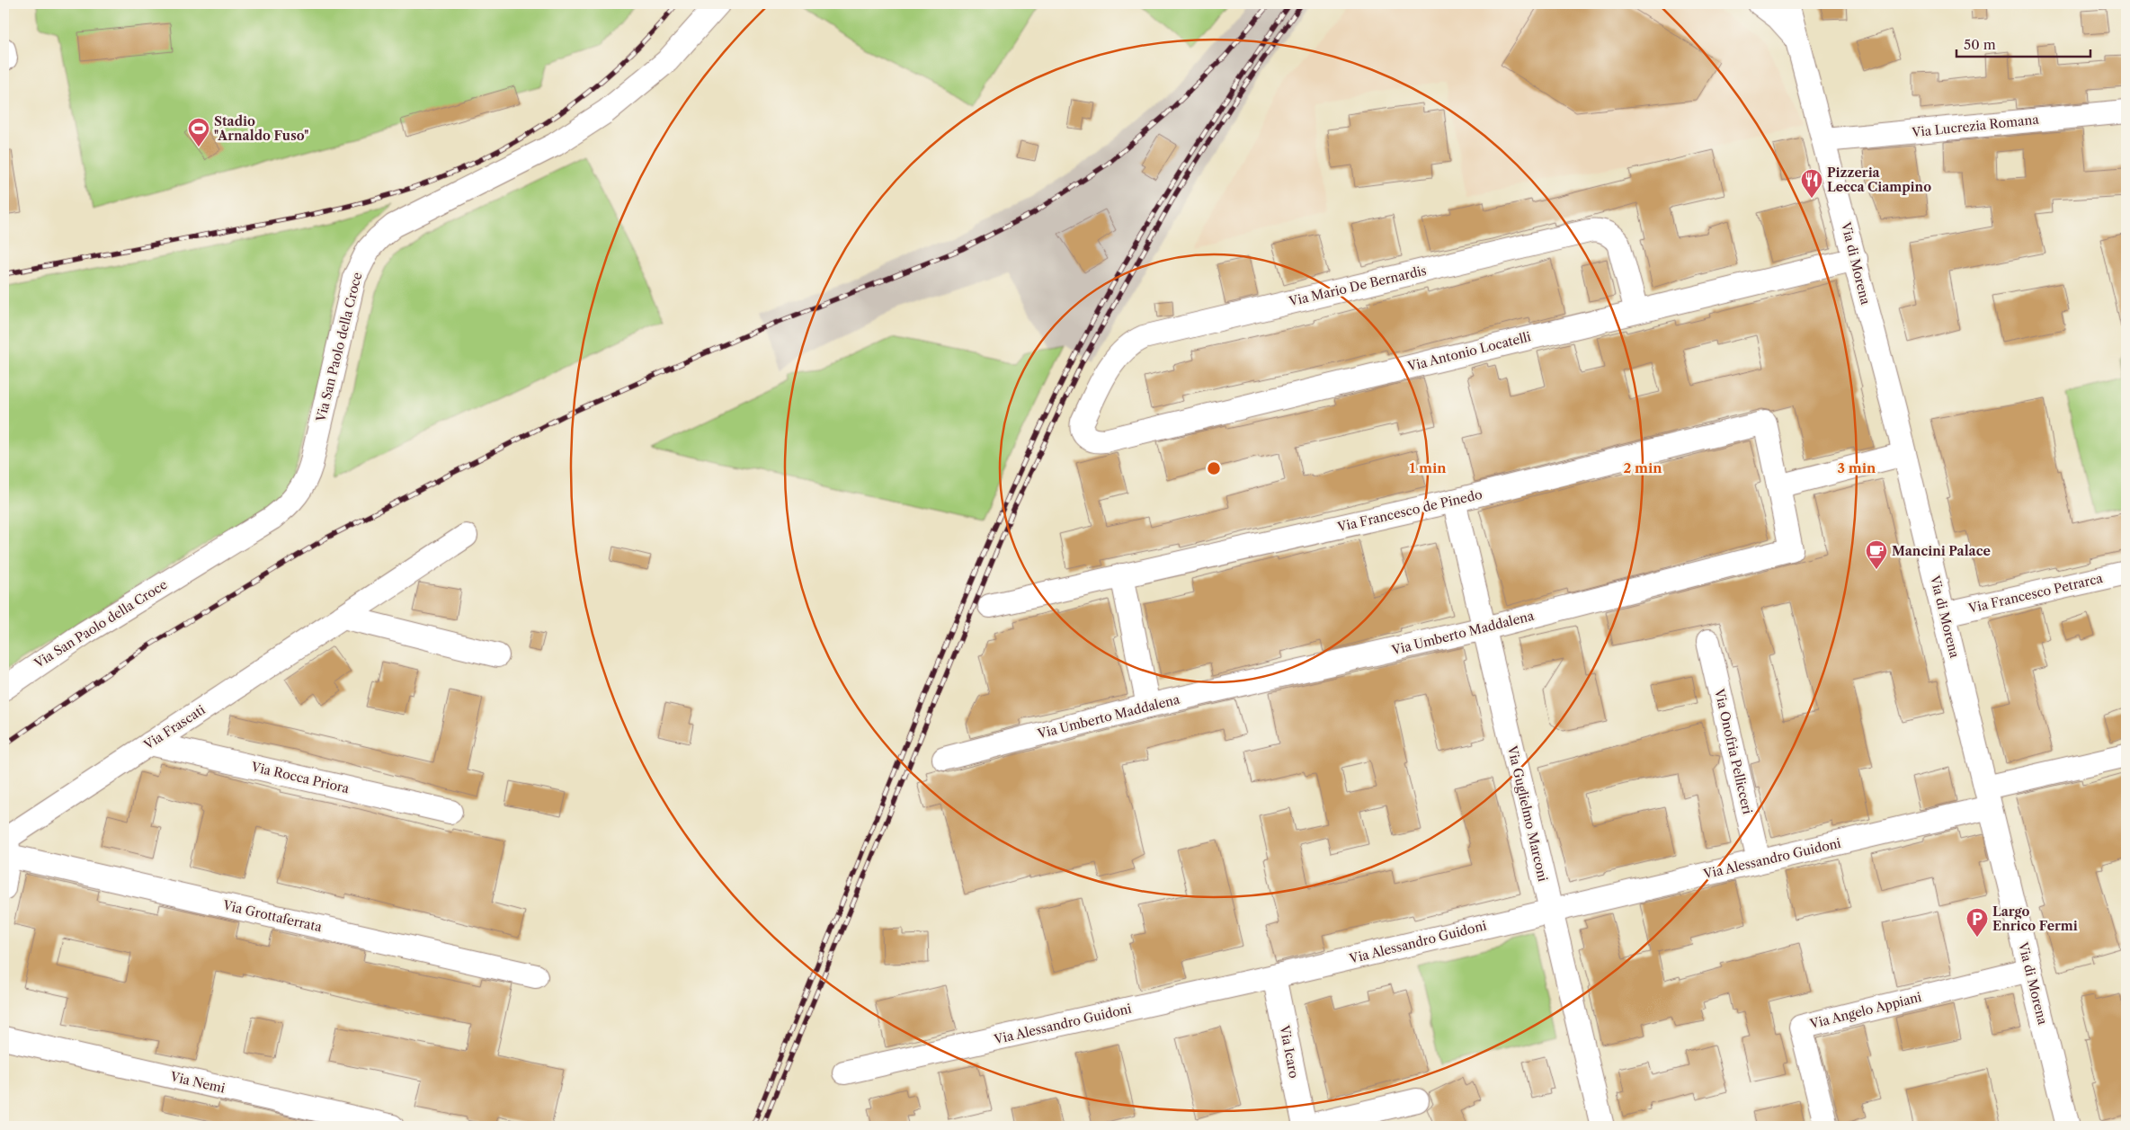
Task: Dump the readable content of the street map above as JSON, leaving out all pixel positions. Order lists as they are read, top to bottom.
{
  "streets": {
    "street": [
      "Via Lucrezia Romana",
      "Via di Morena",
      "Via Mario De Bernardis",
      "Via San Paolo della Croce",
      "Via Antonio Locatelli",
      "Via Francesco de Pinedo",
      "Via Francesco Petrarca",
      "Via Umberto Maddalena",
      "Via Frascati",
      "Via Onofria Pellicceri",
      "Via Rocca Priora",
      "Via Guglielmo Marconi",
      "Via Alessandro Guidoni",
      "Via Grottaferrata",
      "Via Angelo Appiani",
      "Via Icaro",
      "Via Nemi"
    ]
  },
  "crossings": [
    ["Via Lucrezia Romana", "Via di Morena"],
    ["Via di Morena", "Via Antonio Locatelli"],
    ["Via di Morena", "Via Francesco Petrarca"],
    ["Via di Morena", "Via Alessandro Guidoni"],
    ["Via di Morena", "Via Angelo Appiani"],
    ["Via Mario De Bernardis", "Via Antonio Locatelli"],
    ["Via Francesco de Pinedo", "Via Umberto Maddalena"],
    ["Via Francesco de Pinedo", "Via Guglielmo Marconi"],
    ["Via Umberto Maddalena", "Via Guglielmo Marconi"],
    ["Via Frascati", "Via Rocca Priora"],
    ["Via Frascati", "Via Grottaferrata"],
    ["Via Onofria Pellicceri", "Via Alessandro Guidoni"],
    ["Via Guglielmo Marconi", "Via Alessandro Guidoni"],
    ["Via Alessandro Guidoni", "Via Icaro"]
  ],
  "places": {
    "sports": ["Stadio \"Arnaldo Fuso\""],
    "restaurant": ["Pizzeria Lecca Ciampino"],
    "cafe": ["Mancini Palace"],
    "parking": ["Largo Enrico Fermi"]
  },
  "scale_bar": "50 m",
  "rings": ["1 min", "2 min", "3 min"]
}
